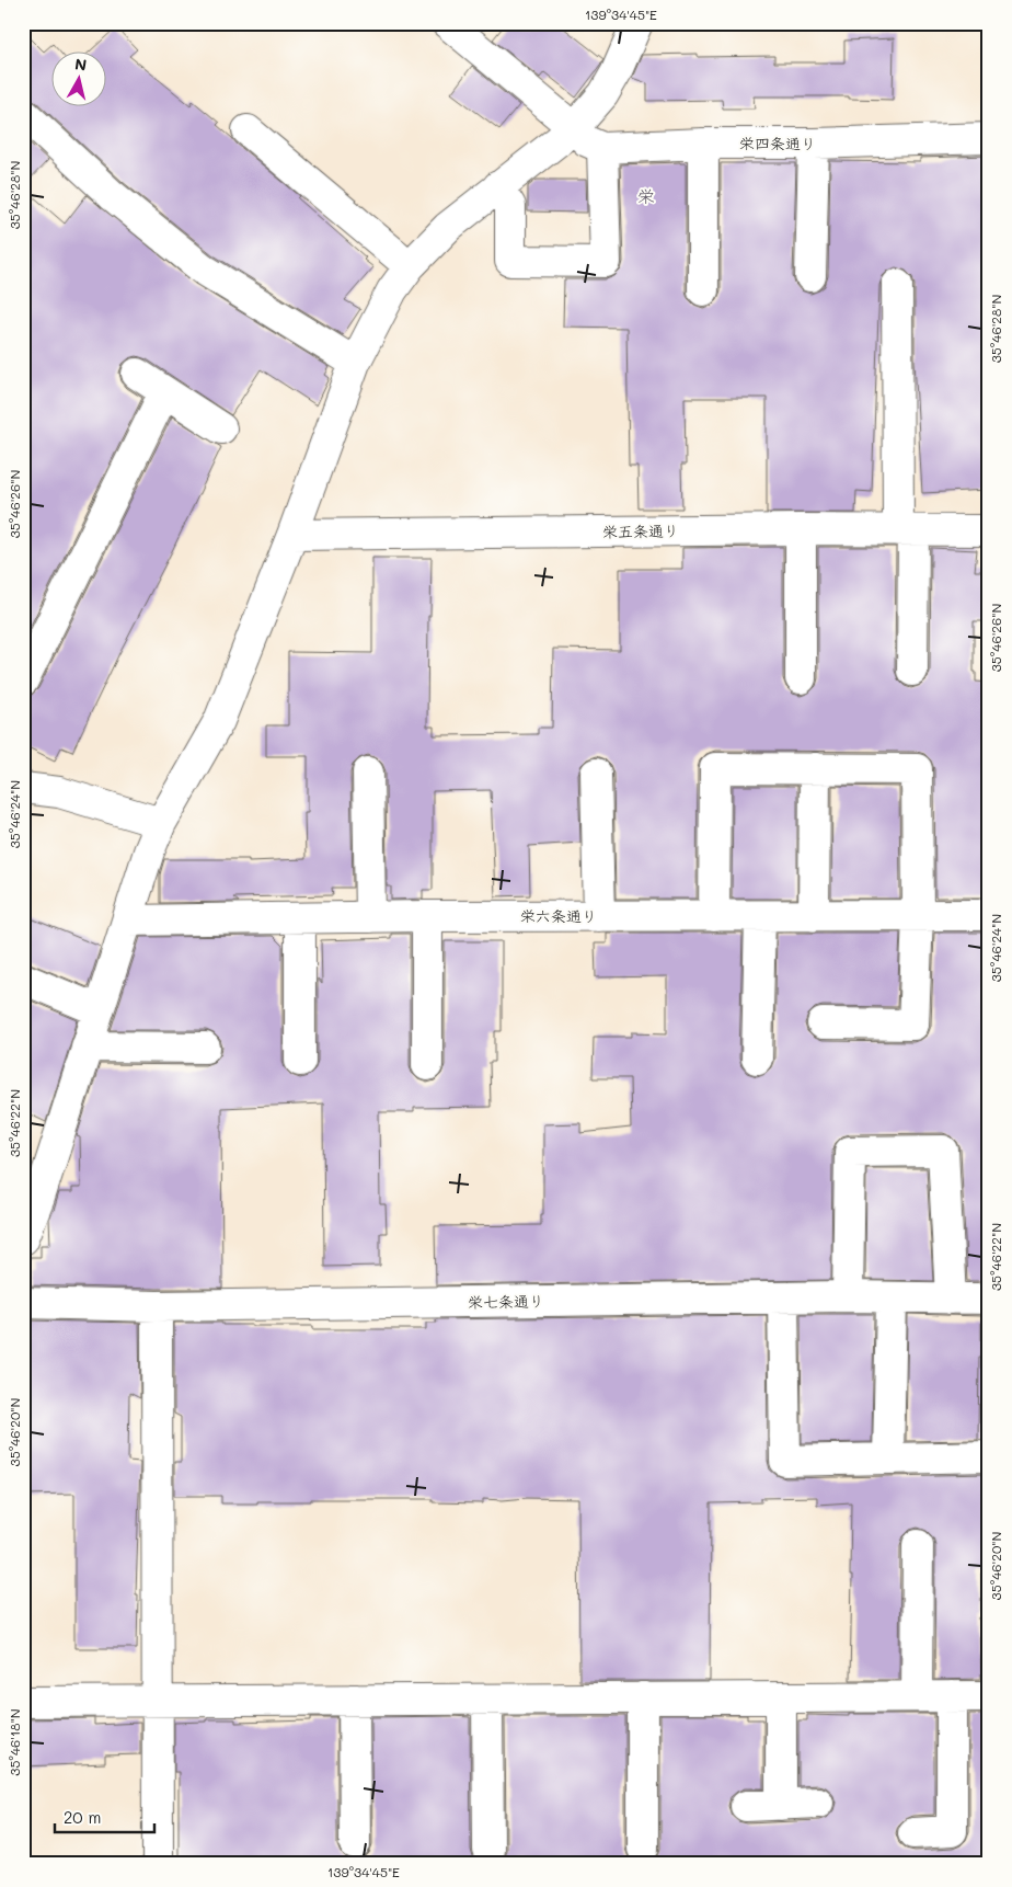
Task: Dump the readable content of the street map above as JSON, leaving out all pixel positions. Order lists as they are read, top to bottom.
{
  "streets": {
    "street": [
      "栄四条通り",
      "栄五条通り",
      "栄六条通り",
      "栄七条通り"
    ]
  },
  "districts": ["栄"],
  "scale_bar": "20 m",
  "north": "top",
  "coordinates": [
    "139°34'45\"E",
    "35°46'28\"N",
    "35°46'26\"N",
    "35°46'24\"N",
    "35°46'22\"N",
    "35°46'20\"N",
    "35°46'18\"N"
  ]
}
